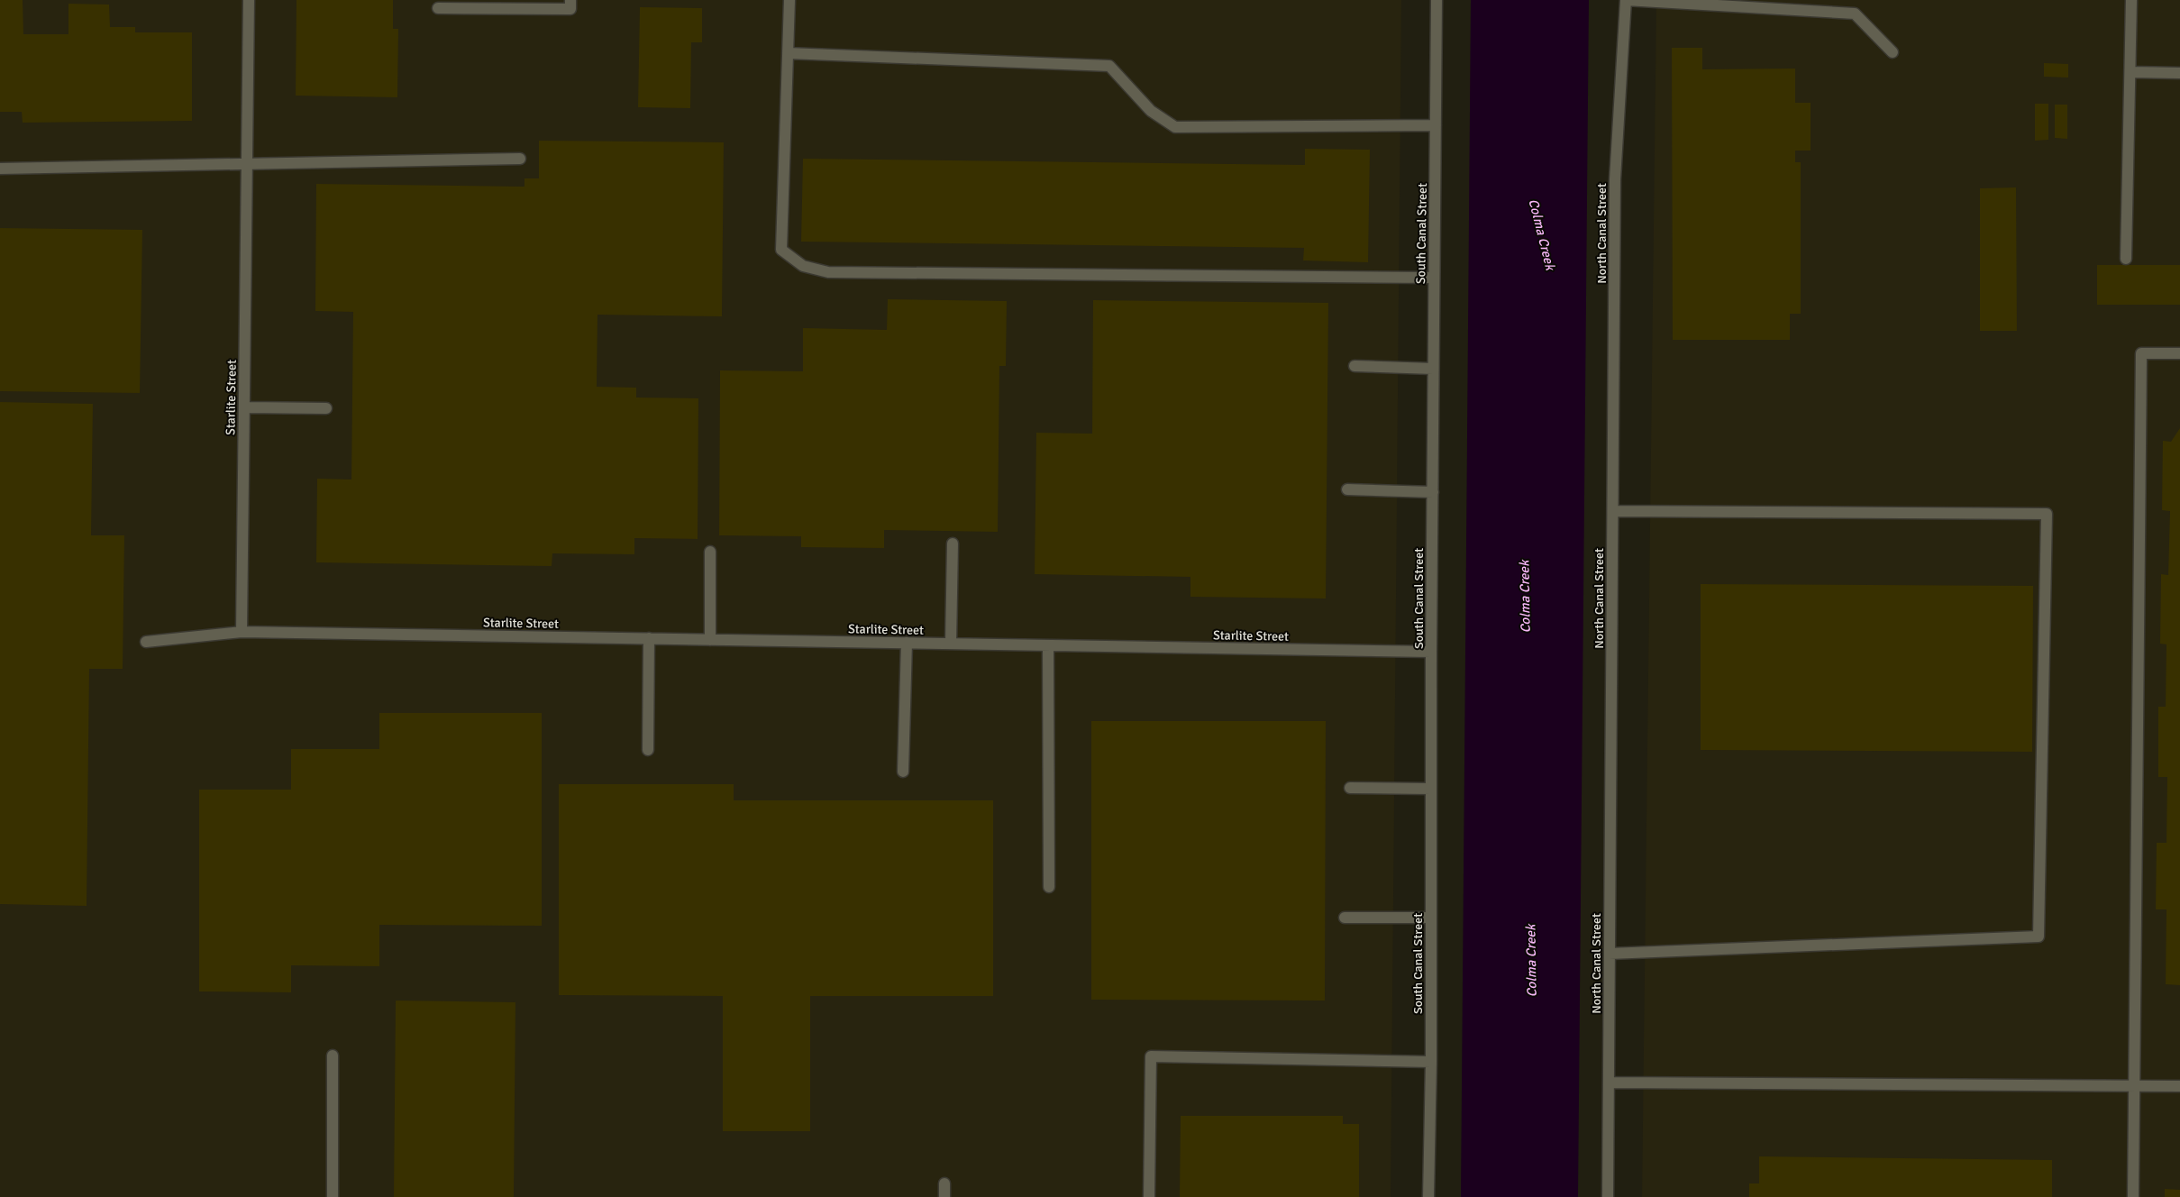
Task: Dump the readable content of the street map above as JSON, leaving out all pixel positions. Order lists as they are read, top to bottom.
{
  "streets": {
    "street": ["South Canal Street", "North Canal Street", "Starlite Street"]
  },
  "crossings": [
    ["South Canal Street", "Starlite Street"]
  ],
  "water": ["Colma Creek"]
}
